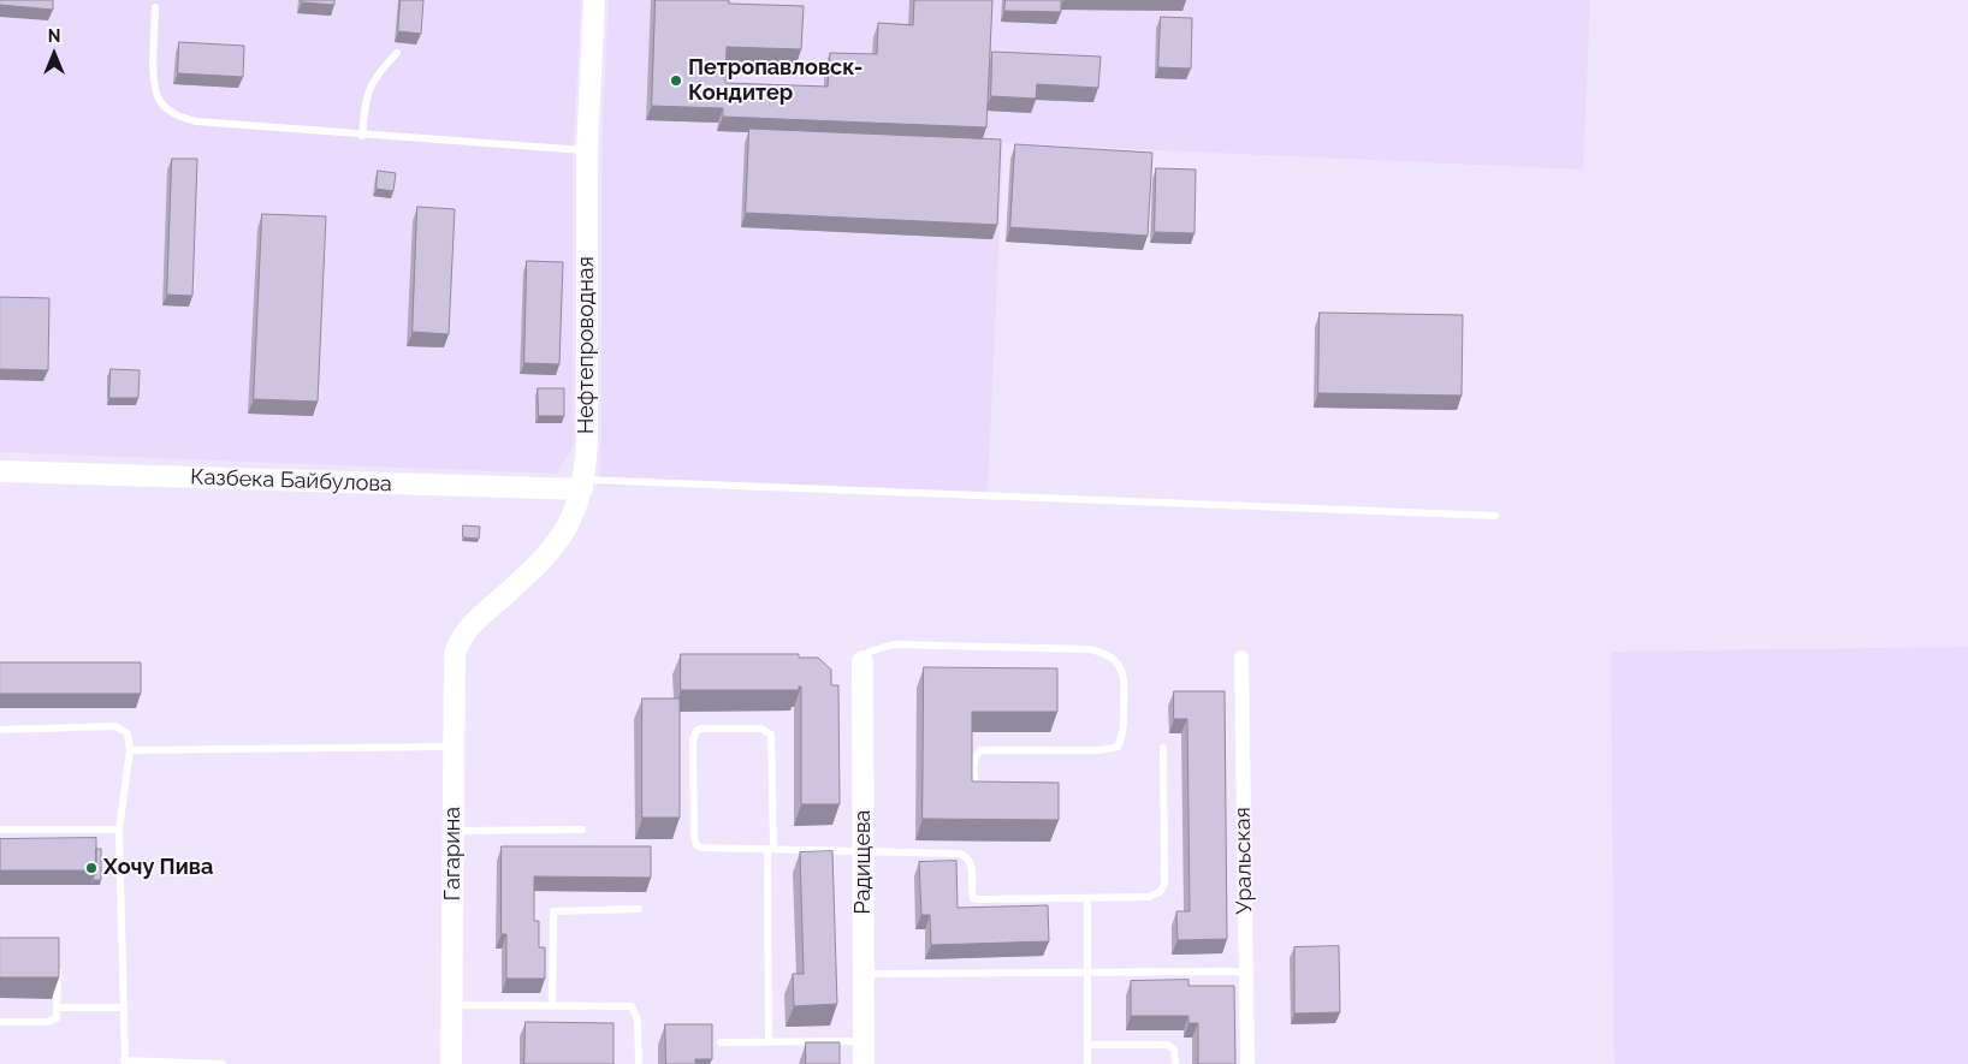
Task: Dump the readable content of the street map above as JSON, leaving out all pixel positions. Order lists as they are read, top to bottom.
{
  "streets": {
    "street": [
      "Нефтепроводная",
      "Казбека Байбулова",
      "Гагарина",
      "Уральская",
      "Радищева"
    ]
  },
  "crossings": [
    ["Нефтепроводная", "Казбека Байбулова"],
    ["Нефтепроводная", "Гагарина"]
  ],
  "places": ["Петропавловск- Кондитер", "Хочу Пива"],
  "north": "top"
}
